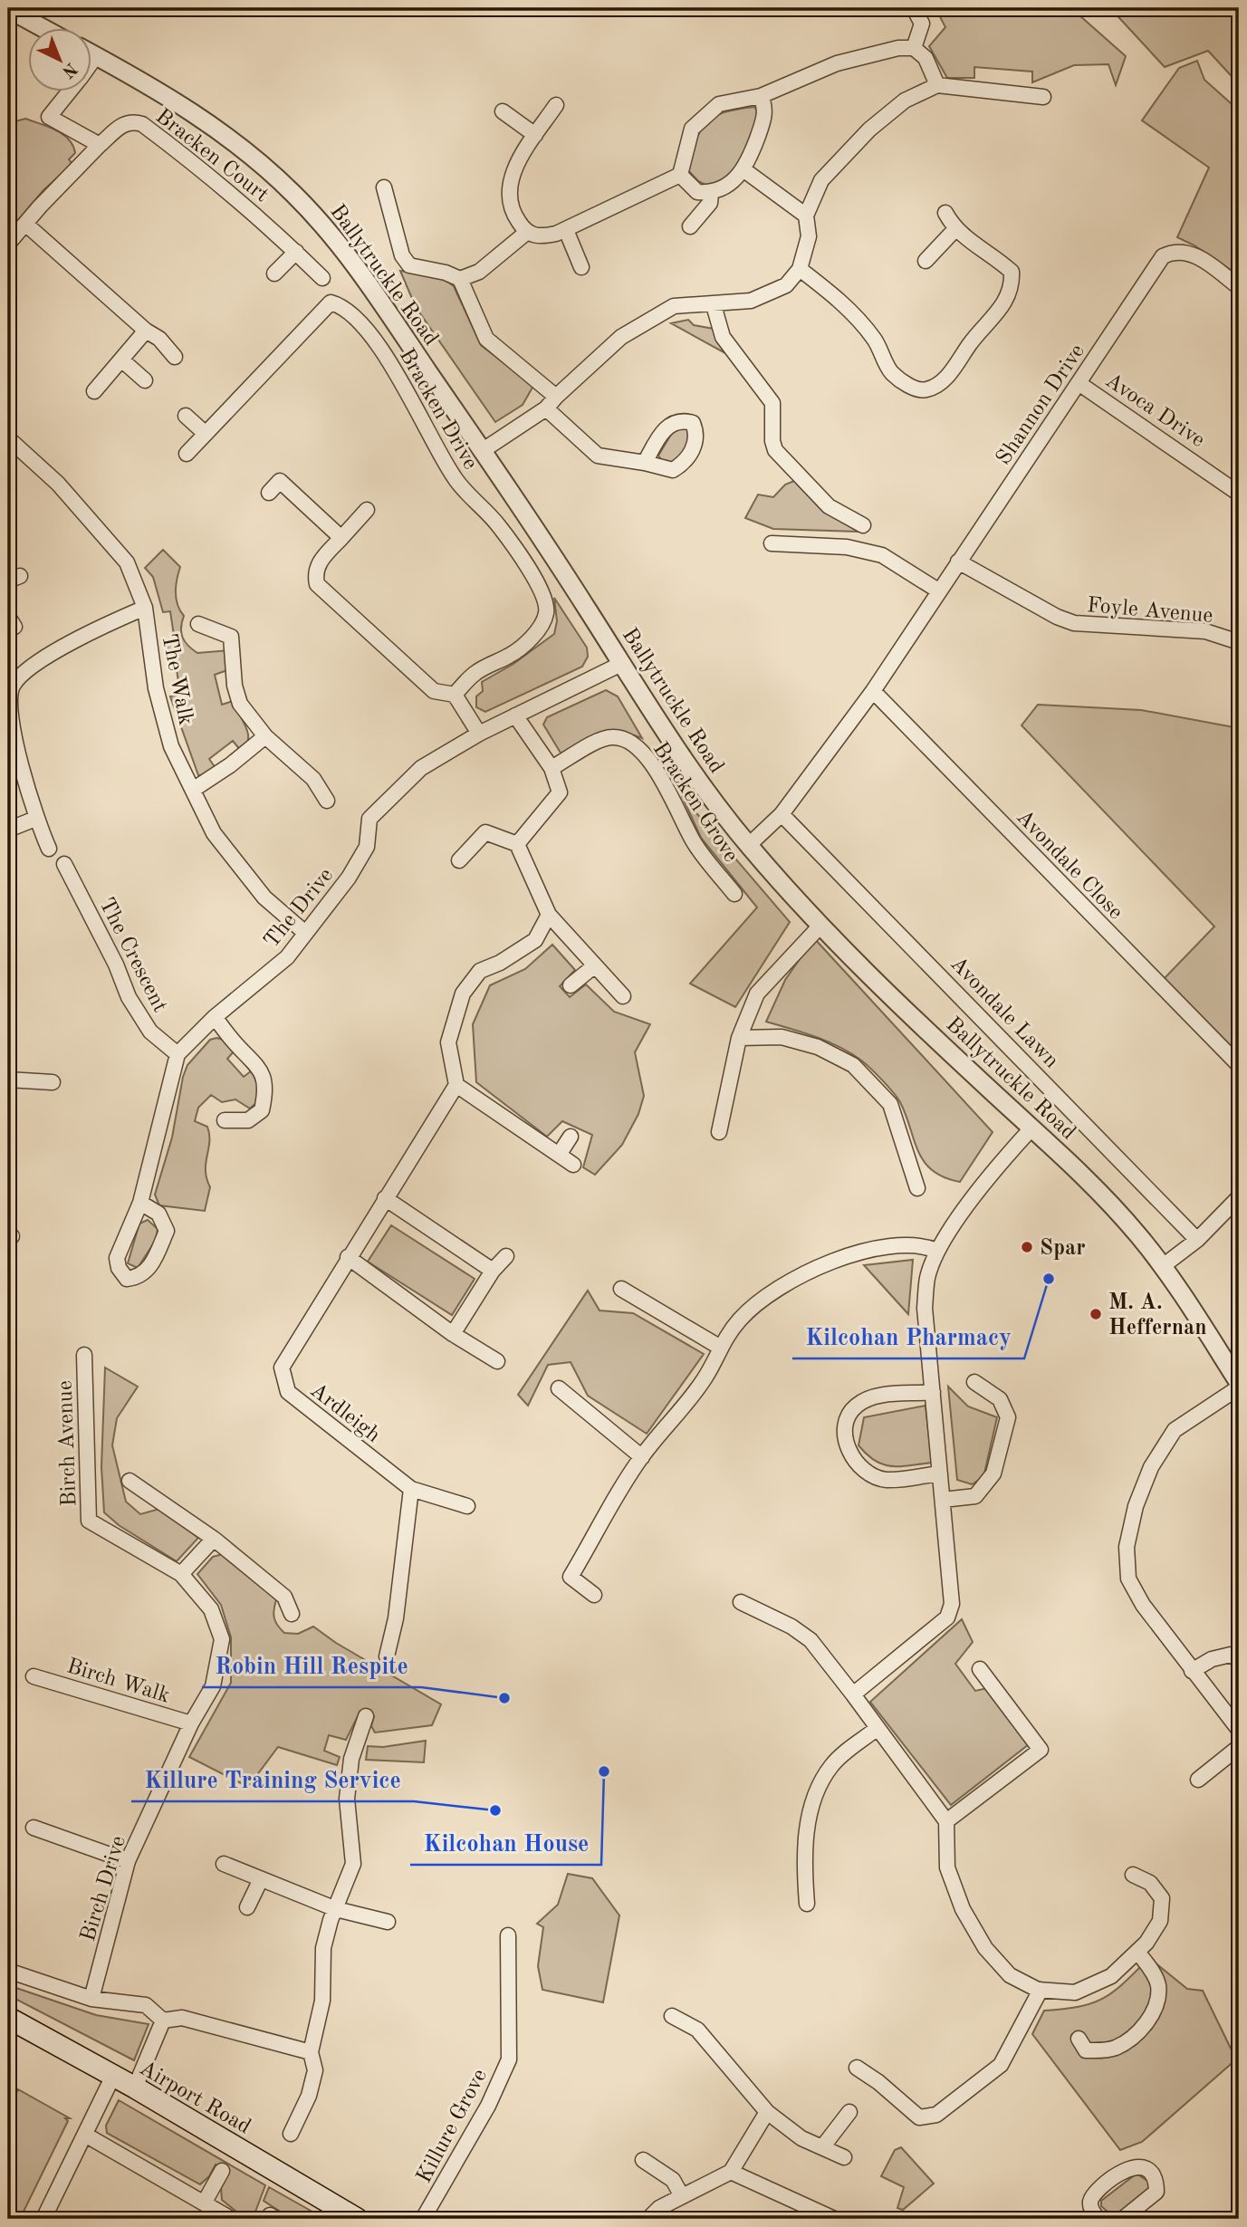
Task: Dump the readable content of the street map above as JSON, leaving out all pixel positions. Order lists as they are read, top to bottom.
{
  "streets": {
    "main road": ["Airport Road"],
    "street": [
      "Bracken Court",
      "Ballytruckle Road",
      "Shannon Drive",
      "Bracken Drive",
      "Avoca Drive",
      "Foyle Avenue",
      "The Walk",
      "Bracken Grove",
      "Avondale Close",
      "The Drive",
      "The Crescent",
      "Avondale Lawn",
      "Ardleigh",
      "Birch Avenue",
      "Birch Walk",
      "Birch Drive",
      "Killure Grove"
    ]
  },
  "crossings": [
    ["Ballytruckle Road", "Shannon Drive"],
    ["Ballytruckle Road", "The Drive"],
    ["Shannon Drive", "Avoca Drive"],
    ["Shannon Drive", "Foyle Avenue"],
    ["Shannon Drive", "Avondale Close"],
    ["Shannon Drive", "Avondale Lawn"],
    ["The Walk", "The Drive"],
    ["The Drive", "The Crescent"],
    ["Birch Avenue", "Birch Walk"],
    ["Birch Avenue", "Birch Drive"],
    ["Birch Walk", "Birch Drive"]
  ],
  "places": [
    "Spar",
    "Kilcohan Pharmacy",
    "M. A. Heffernan",
    "Robin Hill Respite",
    "Kilcohan House",
    "Killure Training Service"
  ],
  "north": "bottom right"
}
